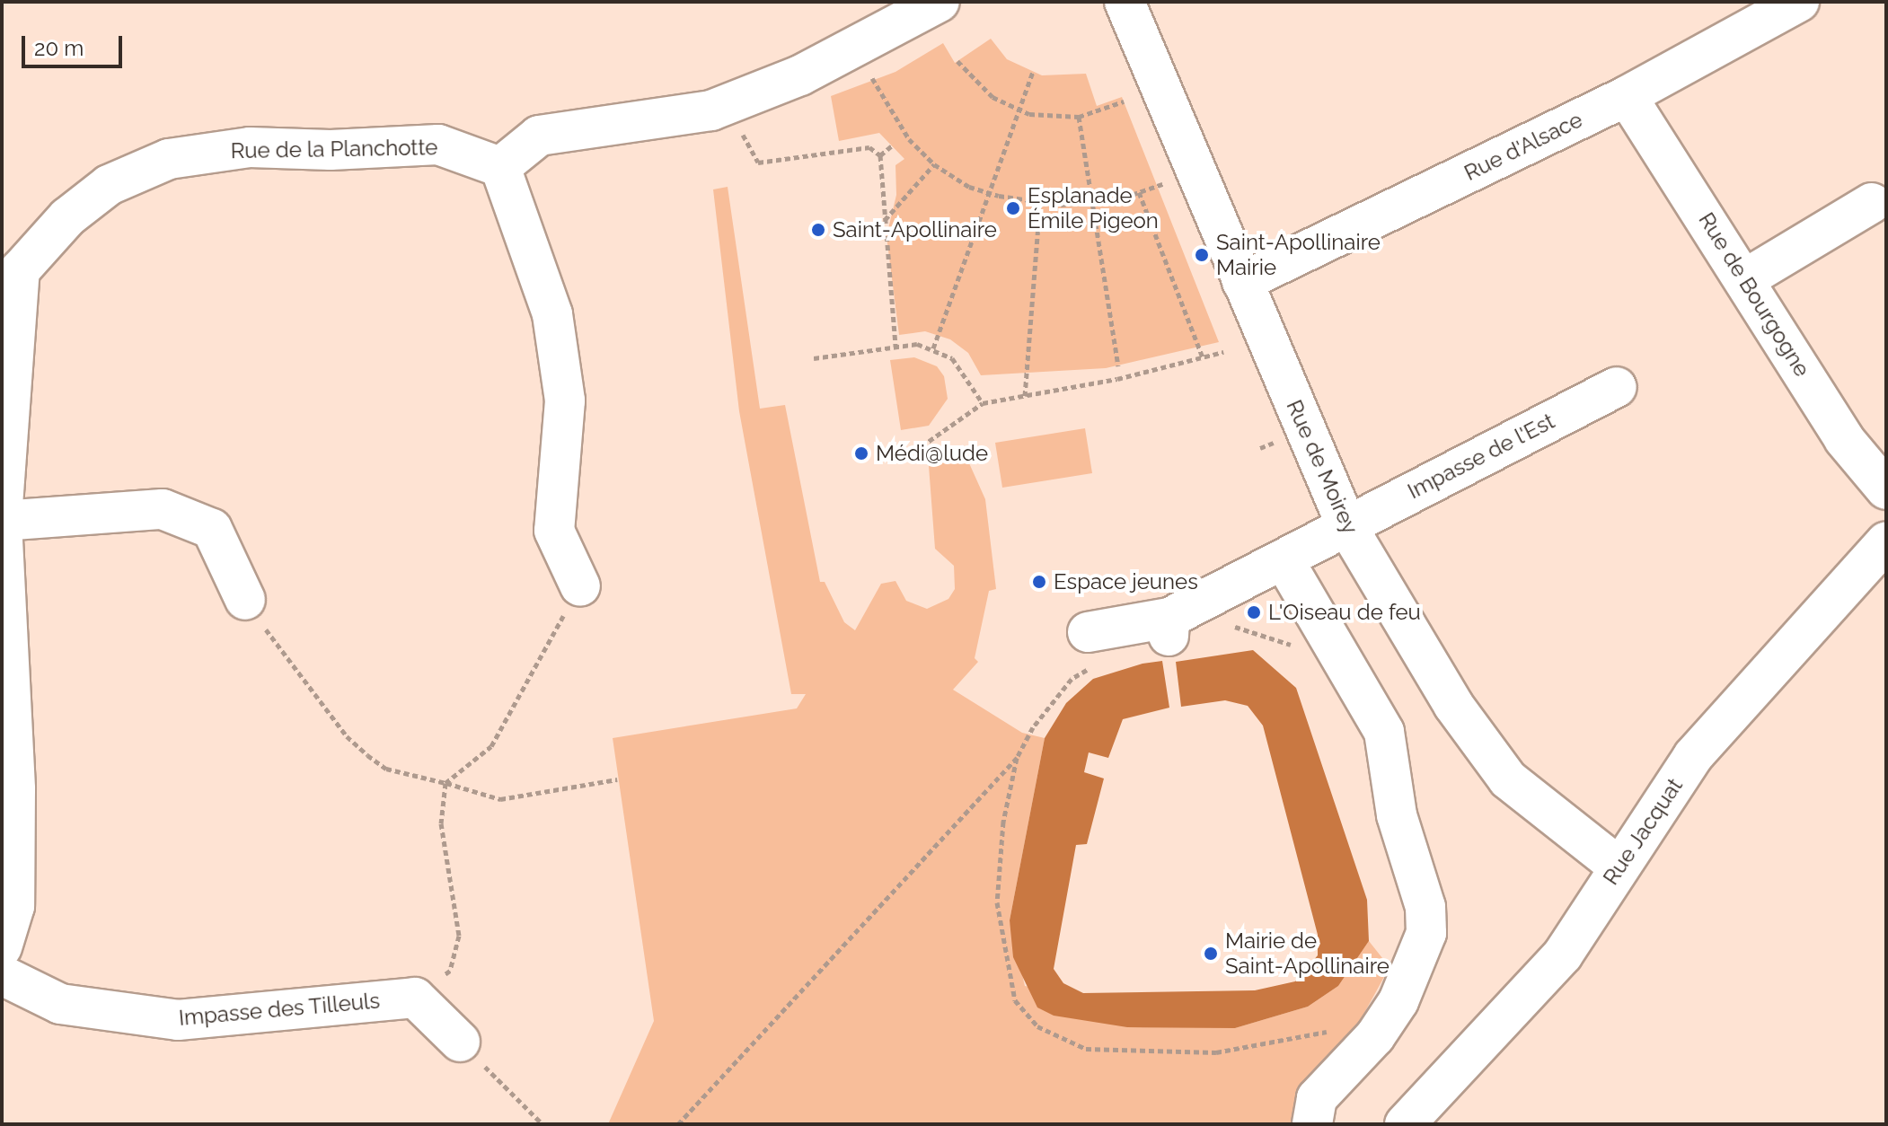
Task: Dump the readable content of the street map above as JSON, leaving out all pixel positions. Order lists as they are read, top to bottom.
{
  "streets": {
    "street": [
      "Rue d'Alsace",
      "Rue de la Planchotte",
      "Rue de Bourgogne",
      "Impasse de l'Est",
      "Rue de Moirey",
      "Rue Jacquat",
      "Impasse des Tilleuls"
    ]
  },
  "crossings": [
    ["Rue d'Alsace", "Rue de Bourgogne"],
    ["Rue d'Alsace", "Rue de Moirey"],
    ["Impasse de l'Est", "Rue de Moirey"],
    ["Rue de Moirey", "Rue Jacquat"]
  ],
  "places": [
    "Esplanade Émile Pigeon",
    "Saint-Apollinaire",
    "Saint-Apollinaire Mairie",
    "Médi@lude",
    "Espace jeunes",
    "L'Oiseau de feu",
    "Mairie de Saint-Apollinaire"
  ],
  "scale_bar": "20 m"
}
